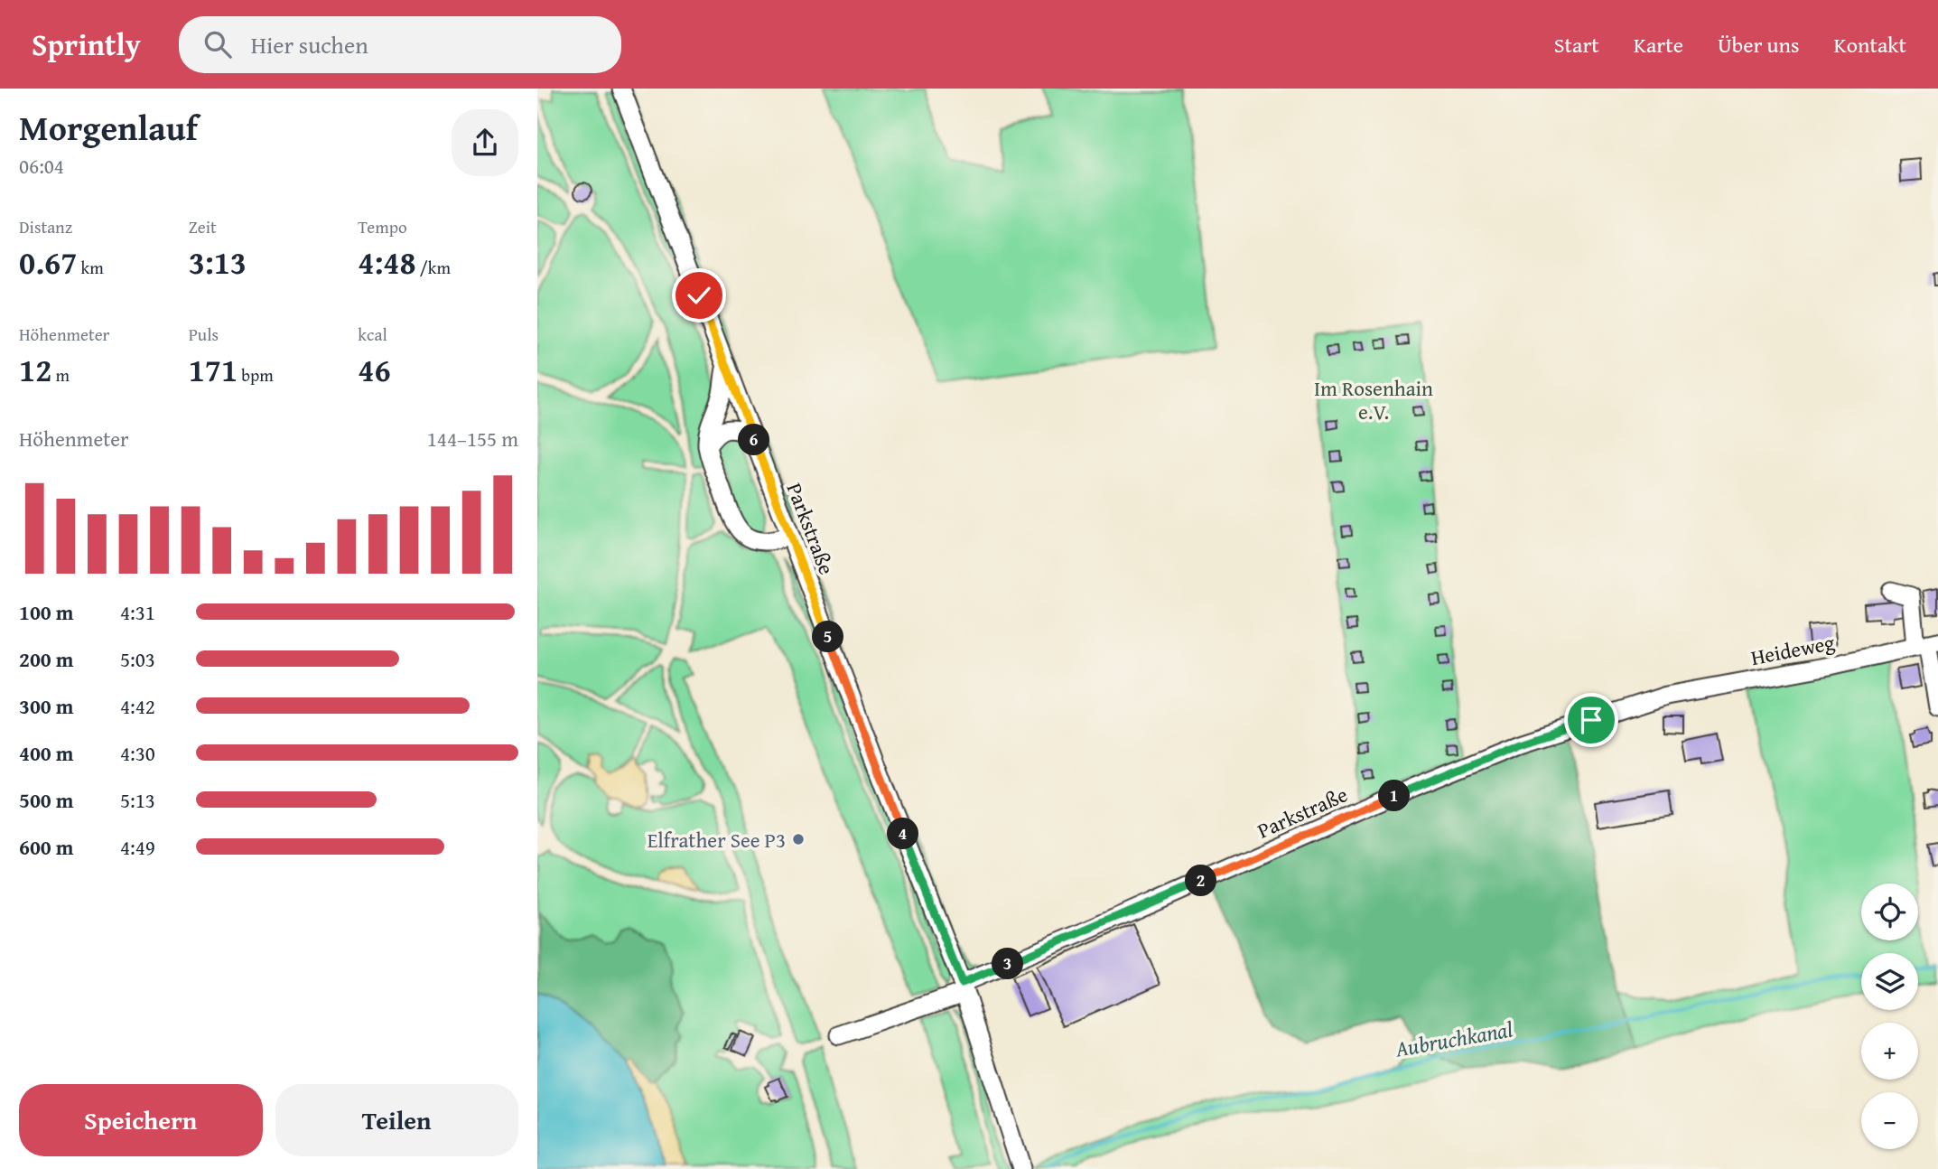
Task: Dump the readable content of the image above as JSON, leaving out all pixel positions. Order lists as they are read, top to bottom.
{
  "streets": {
    "street": ["Parkstraße", "Heideweg"]
  },
  "crossings": [
    ["Parkstraße", "Heideweg"]
  ],
  "water": ["Aubruchkanal"],
  "parks": ["Im Rosenhain e.V."],
  "places": ["Elfrather See P3"],
  "page": {
    "header": "Sprintly",
    "search": "Hier suchen",
    "nav": [
      "Start",
      "Karte",
      "Über uns",
      "Kontakt"
    ],
    "heading": ["Morgenlauf", "06:04"],
    "stats": [
      ["Distanz", "0.67 km"],
      ["Zeit", "3:13"],
      ["Tempo", "4:48 /km"],
      ["Höhenmeter", "12 m"],
      ["Puls", "171 bpm"],
      ["kcal", "46"]
    ],
    "chart": ["Höhenmeter", "144–155 m"],
    "pins": [
      "6",
      "5",
      "1",
      "4",
      "2",
      "3"
    ],
    "list": [
      {
        "name": "100 m",
        "note": "4:31"
      },
      {
        "name": "200 m",
        "note": "5:03"
      },
      {
        "name": "300 m",
        "note": "4:42"
      },
      {
        "name": "400 m",
        "note": "4:30"
      },
      {
        "name": "500 m",
        "note": "5:13"
      },
      {
        "name": "600 m",
        "note": "4:49"
      }
    ],
    "map_buttons": ["+", "−"],
    "buttons": ["Speichern", "Teilen"]
  }
}
